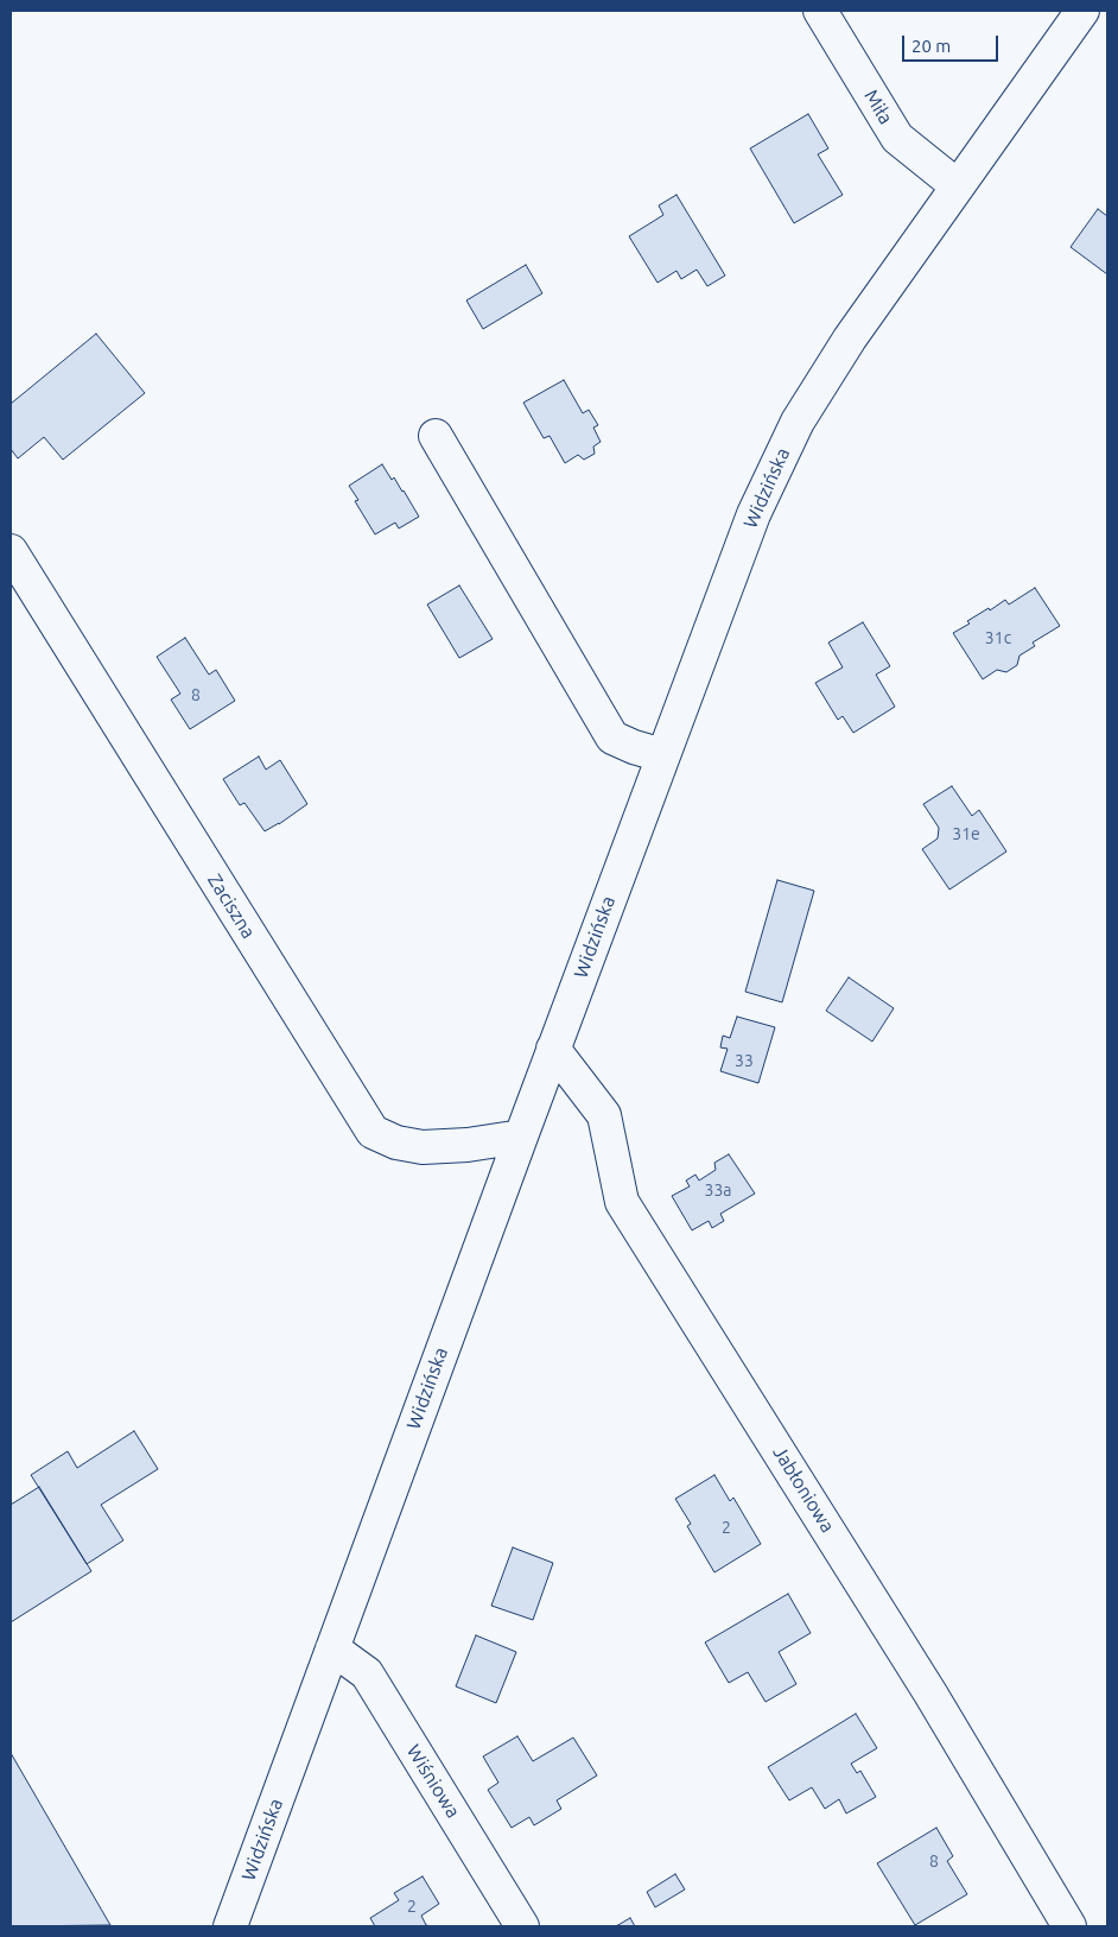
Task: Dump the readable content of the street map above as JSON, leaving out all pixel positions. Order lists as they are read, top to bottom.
{
  "streets": {
    "street": [
      "Miła",
      "Widzińska",
      "Zaciszna",
      "Jabłoniowa",
      "Wiśniowa"
    ]
  },
  "crossings": [
    ["Miła", "Widzińska"],
    ["Widzińska", "Zaciszna"],
    ["Widzińska", "Jabłoniowa"],
    ["Widzińska", "Wiśniowa"]
  ],
  "house_numbers": [
    "31c",
    "8",
    "31e",
    "33",
    "33a",
    "2",
    "8",
    "2"
  ],
  "scale_bar": "20 m"
}
